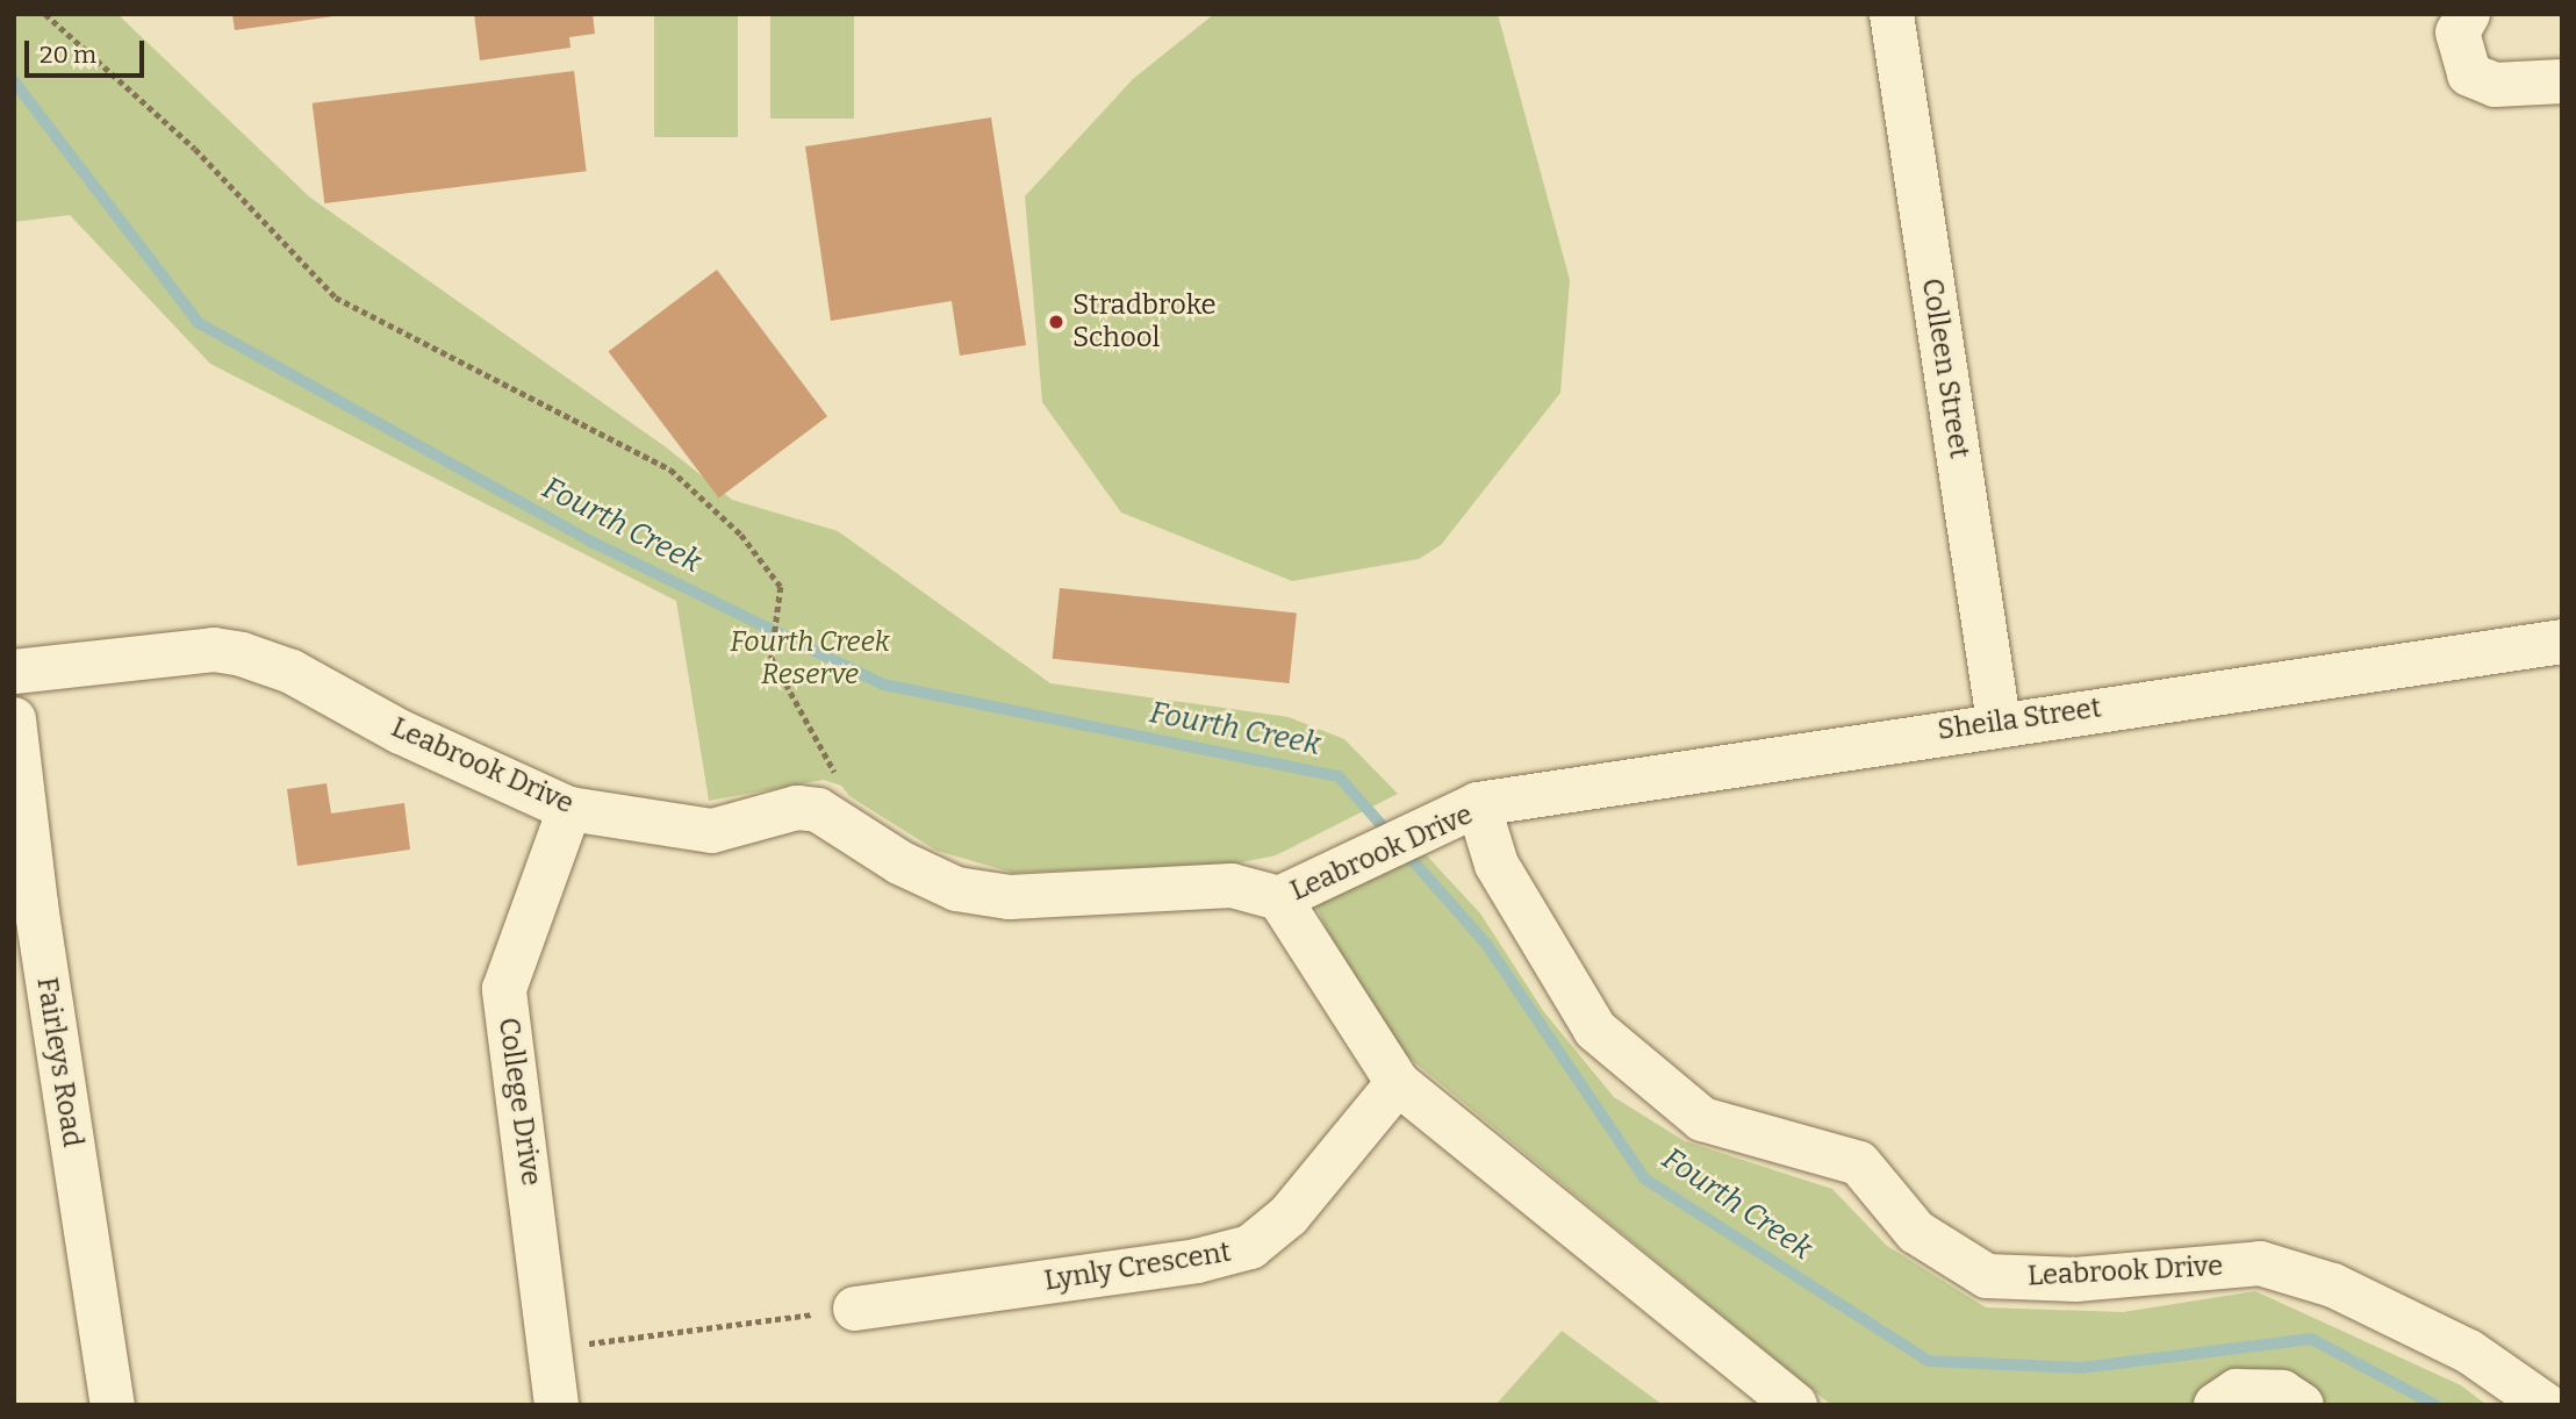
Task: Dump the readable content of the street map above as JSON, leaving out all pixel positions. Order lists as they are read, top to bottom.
{
  "streets": {
    "street": [
      "Colleen Street",
      "Sheila Street",
      "Leabrook Drive",
      "Fairleys Road",
      "College Drive",
      "Lynly Crescent"
    ]
  },
  "crossings": [
    ["Colleen Street", "Sheila Street"],
    ["Sheila Street", "Leabrook Drive"],
    ["Leabrook Drive", "College Drive"],
    ["Leabrook Drive", "Lynly Crescent"]
  ],
  "water": ["Fourth Creek"],
  "parks": ["Fourth Creek Reserve"],
  "places": ["Stradbroke School"],
  "scale_bar": "20 m"
}
